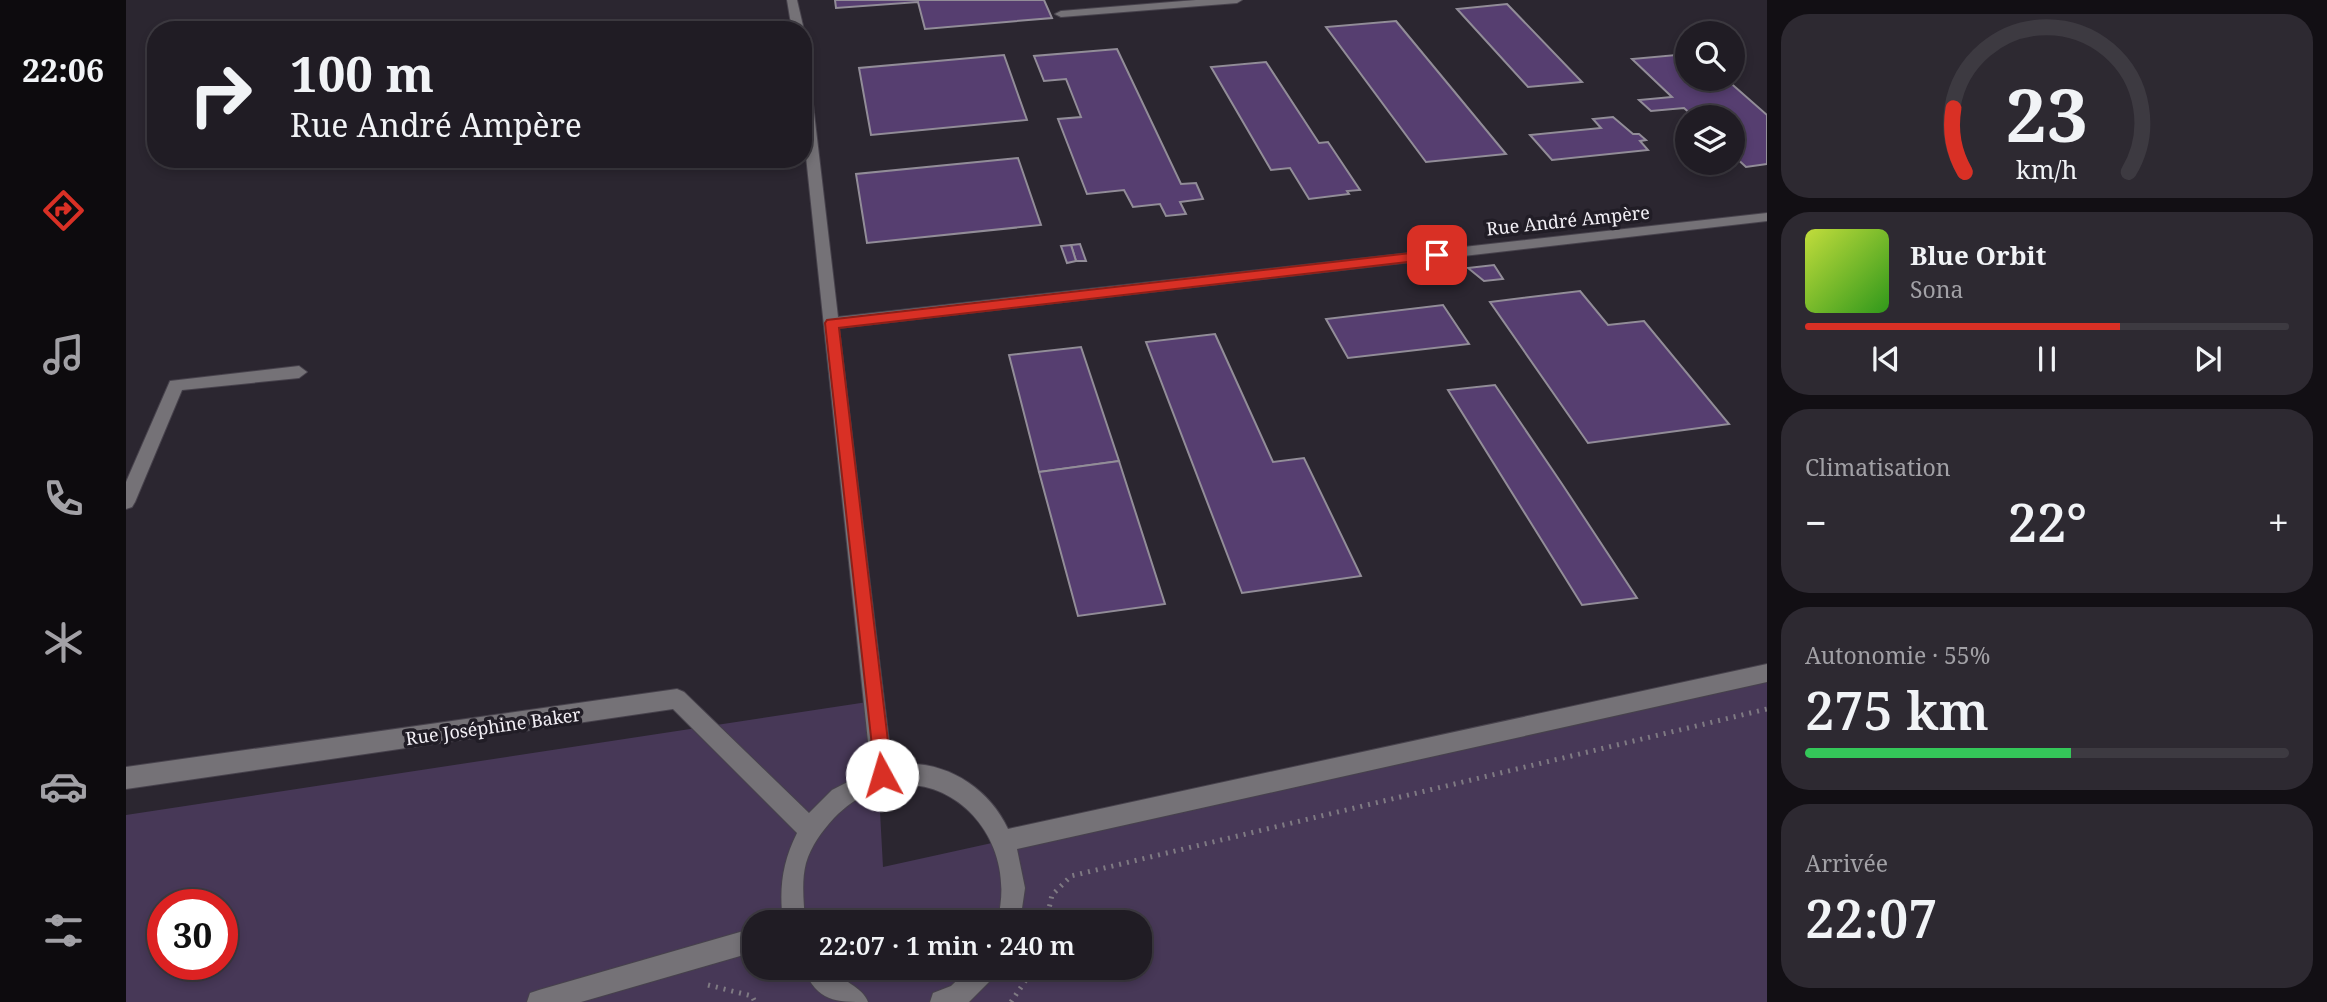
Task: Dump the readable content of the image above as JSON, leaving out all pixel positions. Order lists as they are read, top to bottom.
{
  "streets": {
    "street": ["Rue André Ampère", "Rue Joséphine Baker"]
  },
  "page": {
    "tabs": "22:06",
    "turn": ["100 m", "Rue André Ampère"],
    "song": ["Blue Orbit", "Sona"],
    "tile": [
      "Climatisation",
      ["Autonomie · 55%", "275 km"],
      ["Arrivée", "22:07"]
    ],
    "heat": ["−", "22°", "+"],
    "limit": "30",
    "trip": "22:07 · 1 min · 240 m",
    "gauge": ["23", "km/h"]
  }
}
